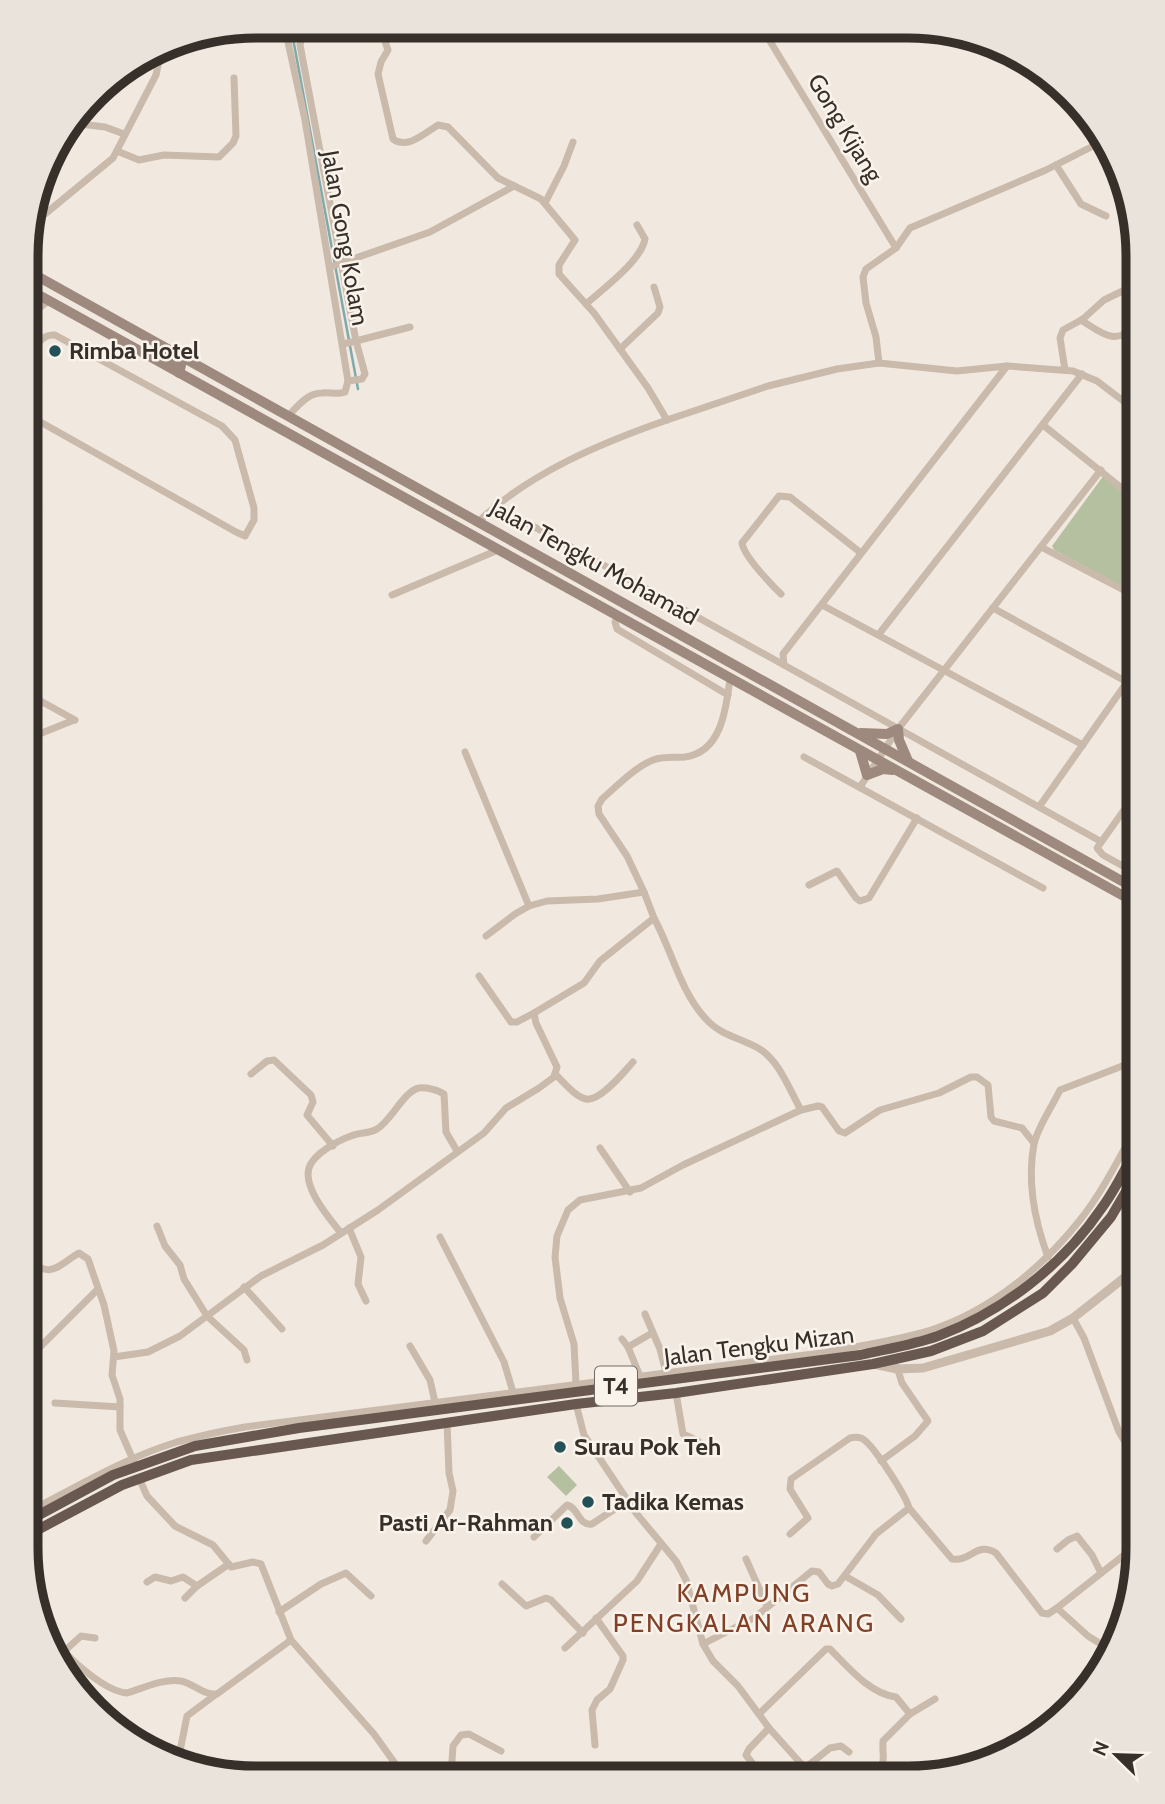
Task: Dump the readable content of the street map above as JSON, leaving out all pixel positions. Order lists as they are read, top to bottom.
{
  "streets": {
    "highway": ["Jalan Tengku Mizan", "T4"],
    "main road": ["Jalan Tengku Mohamad"],
    "street": ["Gong Kijang", "Jalan Gong Kolam"]
  },
  "districts": ["KAMPUNG PENGKALAN ARANG"],
  "places": [
    "Rimba Hotel",
    "Surau Pok Teh",
    "Tadika Kemas",
    "Pasti Ar-Rahman"
  ],
  "north": "top left"
}
